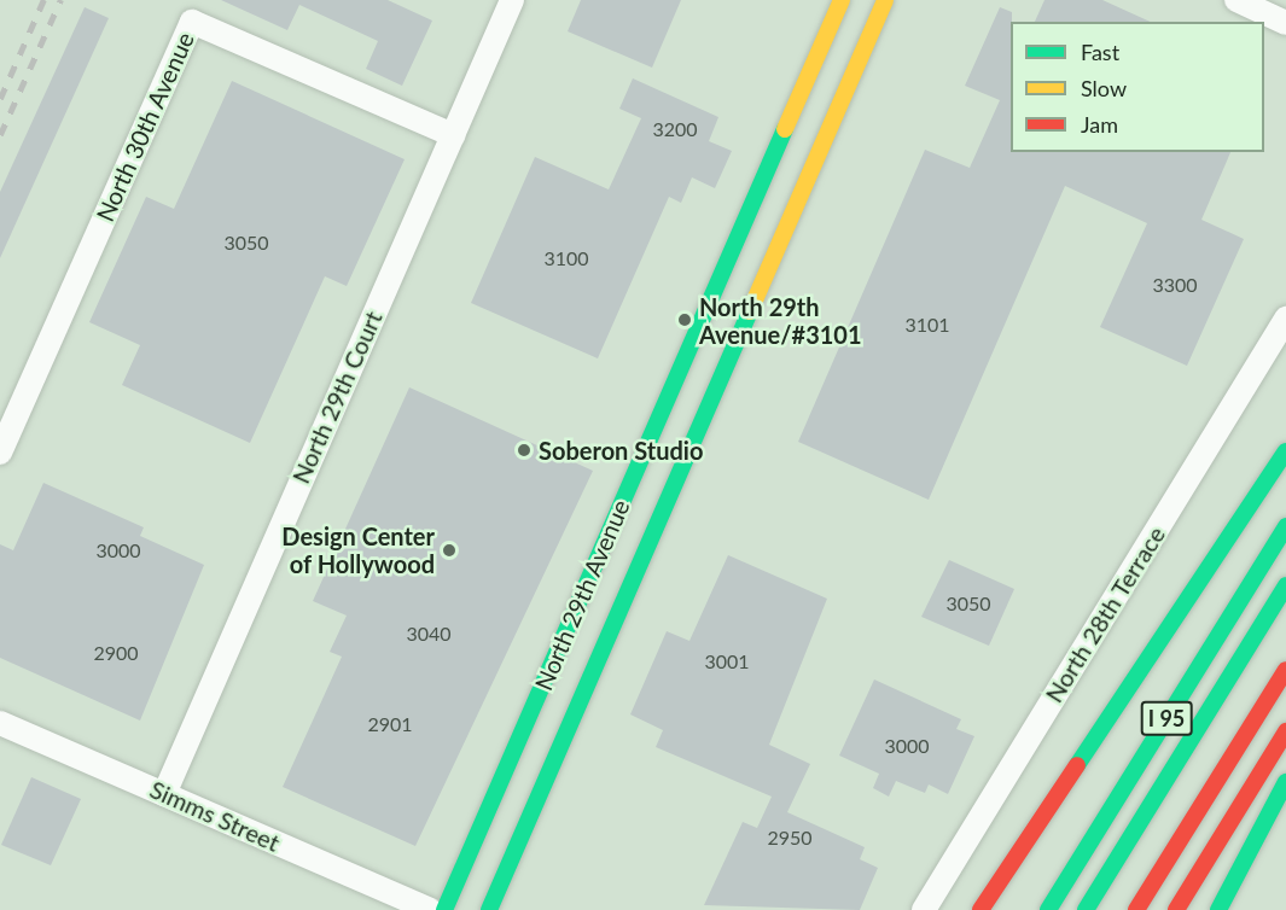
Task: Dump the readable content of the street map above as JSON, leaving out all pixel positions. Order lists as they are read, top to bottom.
{
  "streets": {
    "main road": ["North 29th Avenue", "I 95"],
    "street": [
      "North 30th Avenue",
      "North 29th Court",
      "North 28th Terrace",
      "Simms Street"
    ]
  },
  "crossings": [
    ["North 30th Avenue", "North 29th Court"],
    ["North 29th Court", "Simms Street"]
  ],
  "places": ["North 29th Avenue/#3101", "Soberon Studio", "Design Center of Hollywood"],
  "house_numbers": [
    "3200",
    "3050",
    "3100",
    "3300",
    "3101",
    "3000",
    "3050",
    "3040",
    "2900",
    "3001",
    "2901",
    "3000",
    "2950"
  ],
  "legend": ["Fast", "Slow", "Jam"]
}
